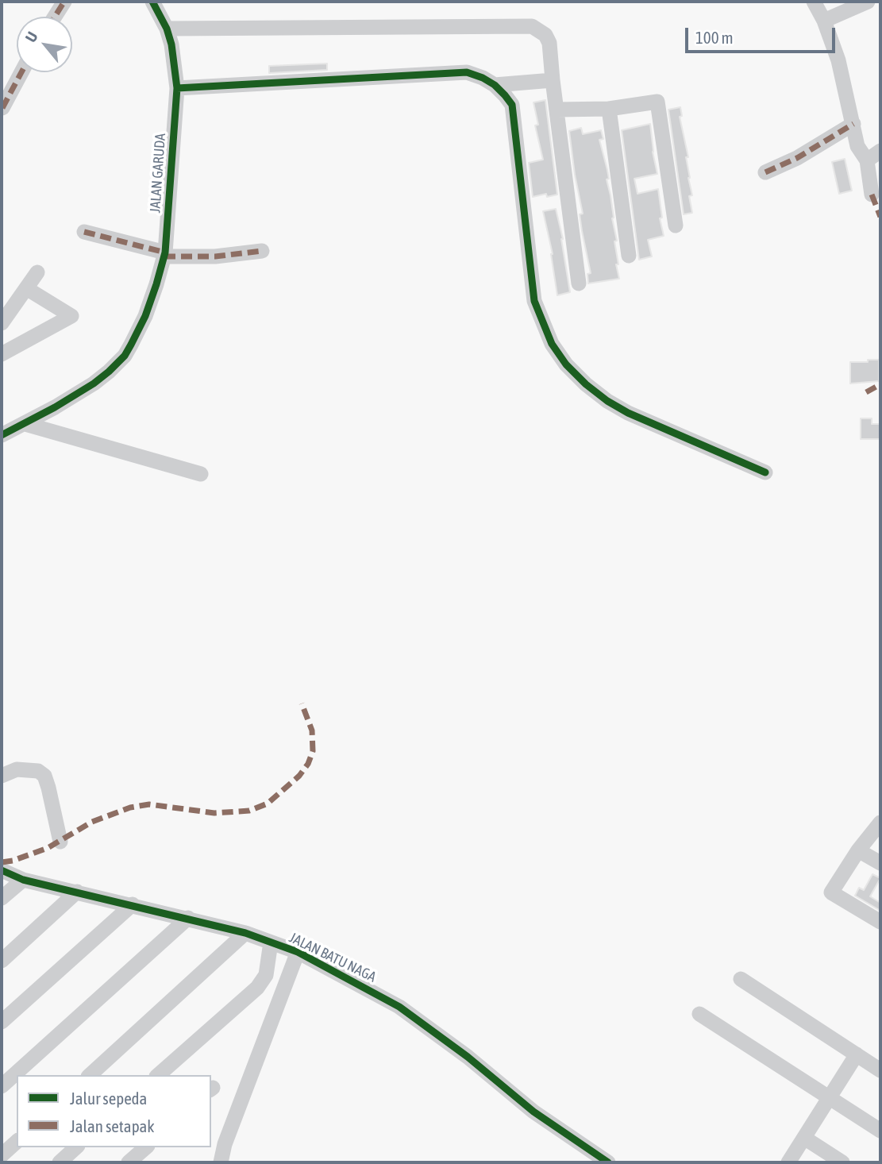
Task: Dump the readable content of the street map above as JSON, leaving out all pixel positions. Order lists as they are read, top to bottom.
{
  "streets": {
    "street": ["JALAN GARUDA", "JALAN BATU NAGA"]
  },
  "legend": ["Jalur sepeda", "Jalan setapak"],
  "scale_bar": "100 m",
  "north": "top left"
}
